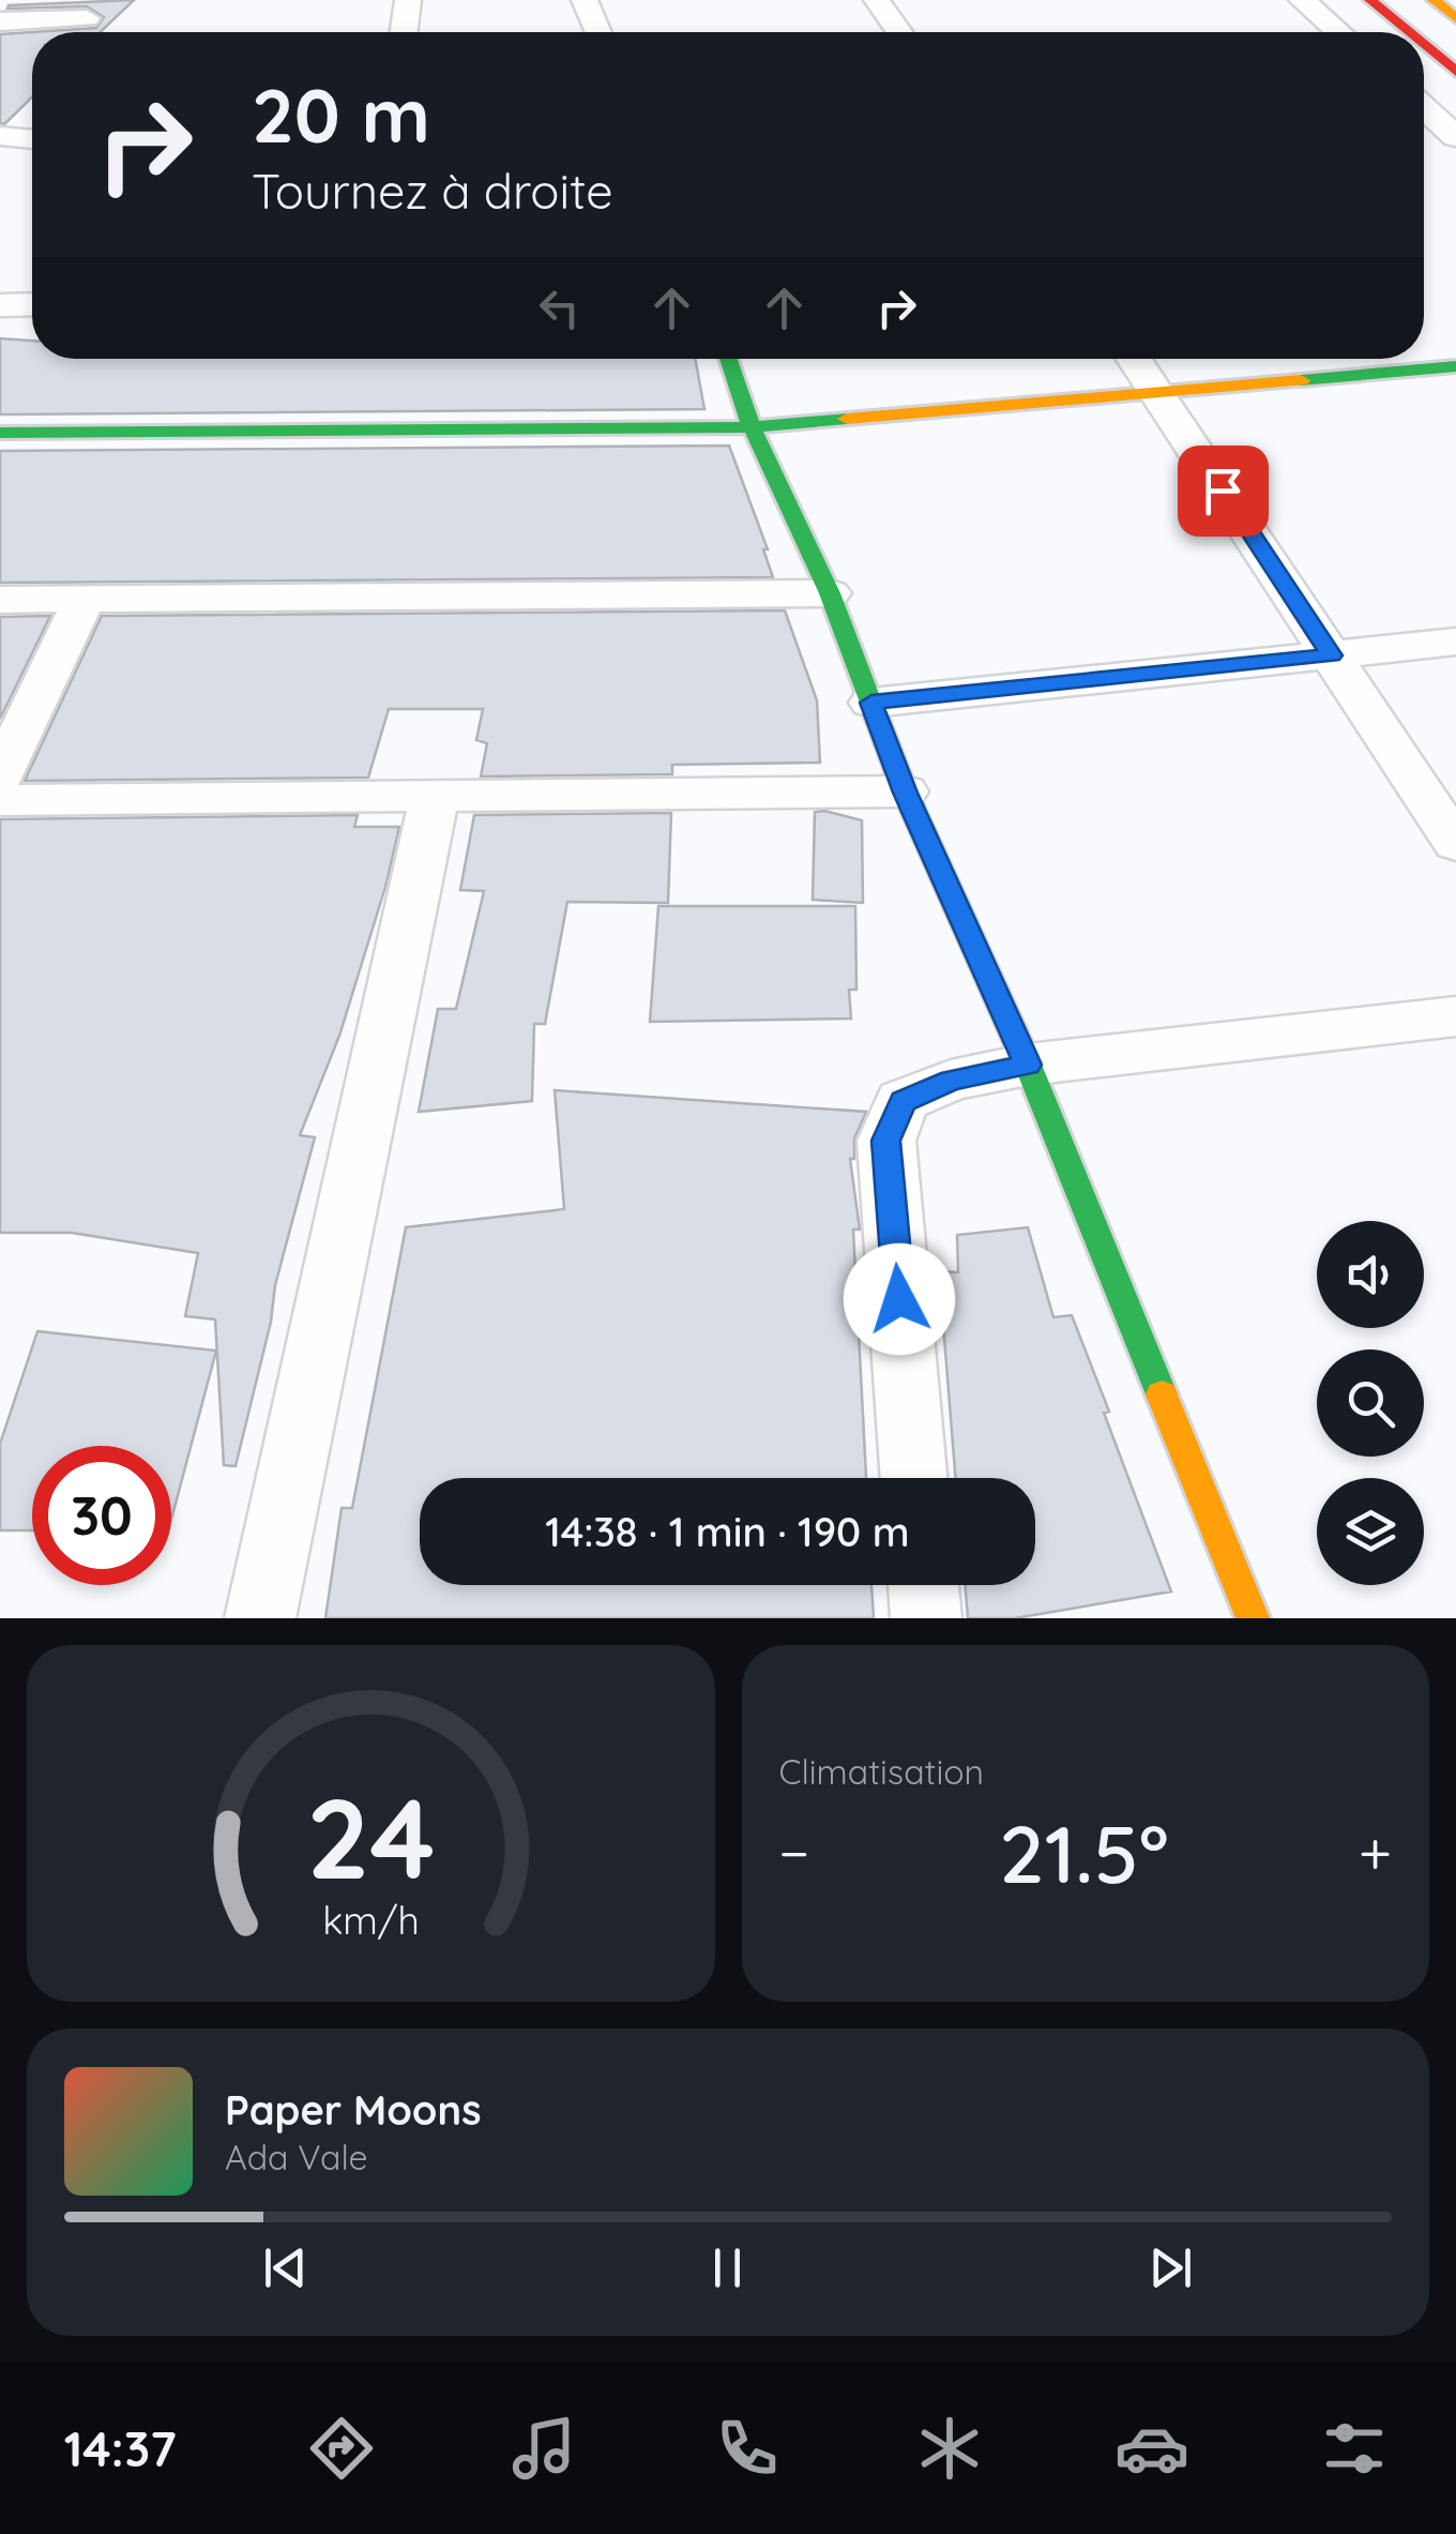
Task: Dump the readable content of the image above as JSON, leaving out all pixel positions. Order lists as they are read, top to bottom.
{
  "page": {
    "turn": ["20 m", "Tournez à droite"],
    "limit": "30",
    "trip": "14:38 · 1 min · 190 m",
    "tile": "Climatisation",
    "heat": ["−", "21.5°", "+"],
    "song": ["Paper Moons", "Ada Vale"],
    "tabs": "14:37",
    "gauge": ["24", "km/h"]
  }
}
